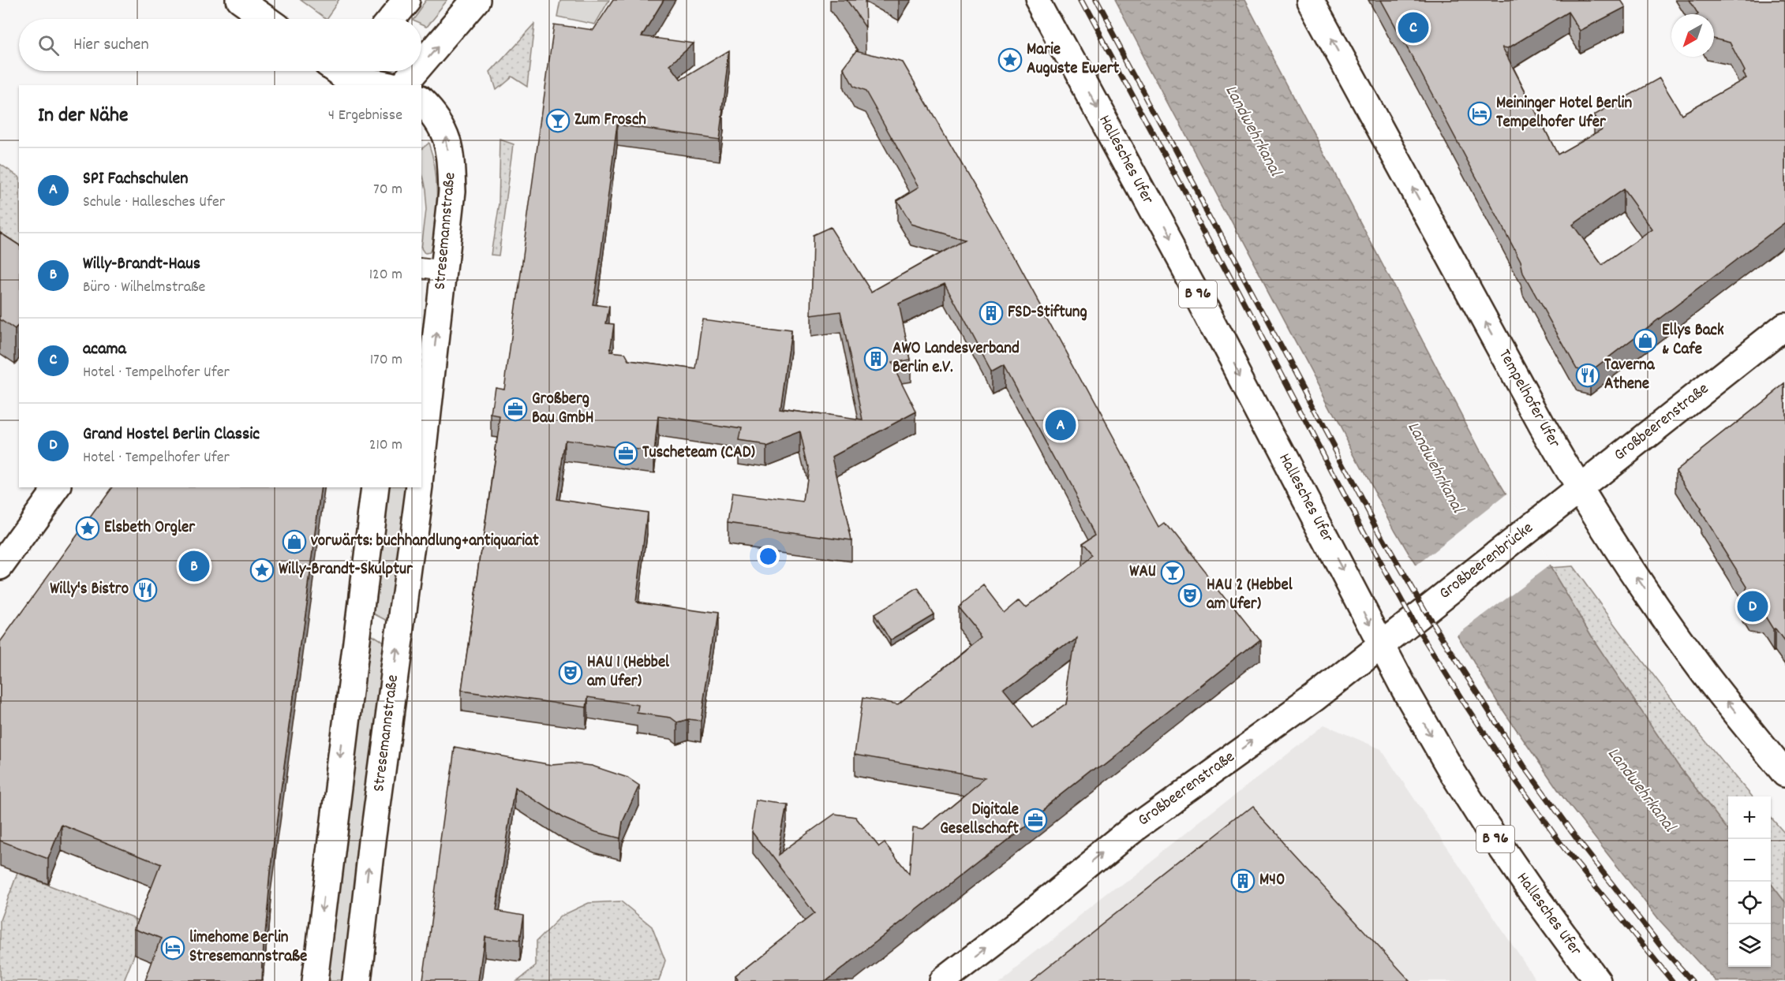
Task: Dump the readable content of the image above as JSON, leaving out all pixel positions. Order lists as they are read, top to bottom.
{
  "streets": {
    "main road": [
      "Hallesches Ufer",
      "Stresemannstraße",
      "B 96",
      "Tempelhofer Ufer",
      "Großbeerenstraße",
      "Großbeerenbrücke"
    ]
  },
  "crossings": [
    ["Hallesches Ufer", "Großbeerenstraße"],
    ["Tempelhofer Ufer", "Großbeerenstraße"],
    ["Großbeerenstraße", "Großbeerenbrücke"]
  ],
  "one_way": ["Hallesches Ufer", "Tempelhofer Ufer", "Großbeerenstraße"],
  "water": ["Landwehrkanal"],
  "places": {
    "place": ["Marie Auguste Ewert", "Elsbeth Orgler", "Willy-Brandt-Skulptur"],
    "hotel": ["Meininger Hotel Berlin Tempelhofer Ufer", "limehome Berlin Stresemannstraße"],
    "bar": ["Zum Frosch", "WAU"],
    "building": ["FSD-Stiftung", "AWO Landesverband Berlin e.V.", "M40"],
    "shop": ["Ellys Back & Cafe", "vorwärts: buchhandlung+antiquariat"],
    "restaurant": ["Taverna Athene", "Willy's Bistro"],
    "office": ["Großberg Bau GmbH", "Tuscheteam (CAD)", "Digitale Gesellschaft"],
    "theatre": ["HAU 2 (Hebbel am Ufer)", "HAU 1 (Hebbel am Ufer)"]
  },
  "north": "bottom left",
  "page": {
    "pins": [
      "C",
      "A",
      "B",
      "D"
    ],
    "search": "Hier suchen",
    "heading": ["In der Nähe", "4 Ergebnisse"],
    "list": [
      {
        "mark": "A",
        "name": "SPI Fachschulen",
        "note": "Schule · Hallesches Ufer",
        "value": "70 m"
      },
      {
        "mark": "B",
        "name": "Willy-Brandt-Haus",
        "note": "Büro · Wilhelmstraße",
        "value": "120 m"
      },
      {
        "mark": "C",
        "name": "acama",
        "note": "Hotel · Tempelhofer Ufer",
        "value": "170 m"
      },
      {
        "mark": "D",
        "name": "Grand Hostel Berlin Classic",
        "note": "Hotel · Tempelhofer Ufer",
        "value": "210 m"
      }
    ],
    "map_buttons": ["+", "−"]
  }
}
